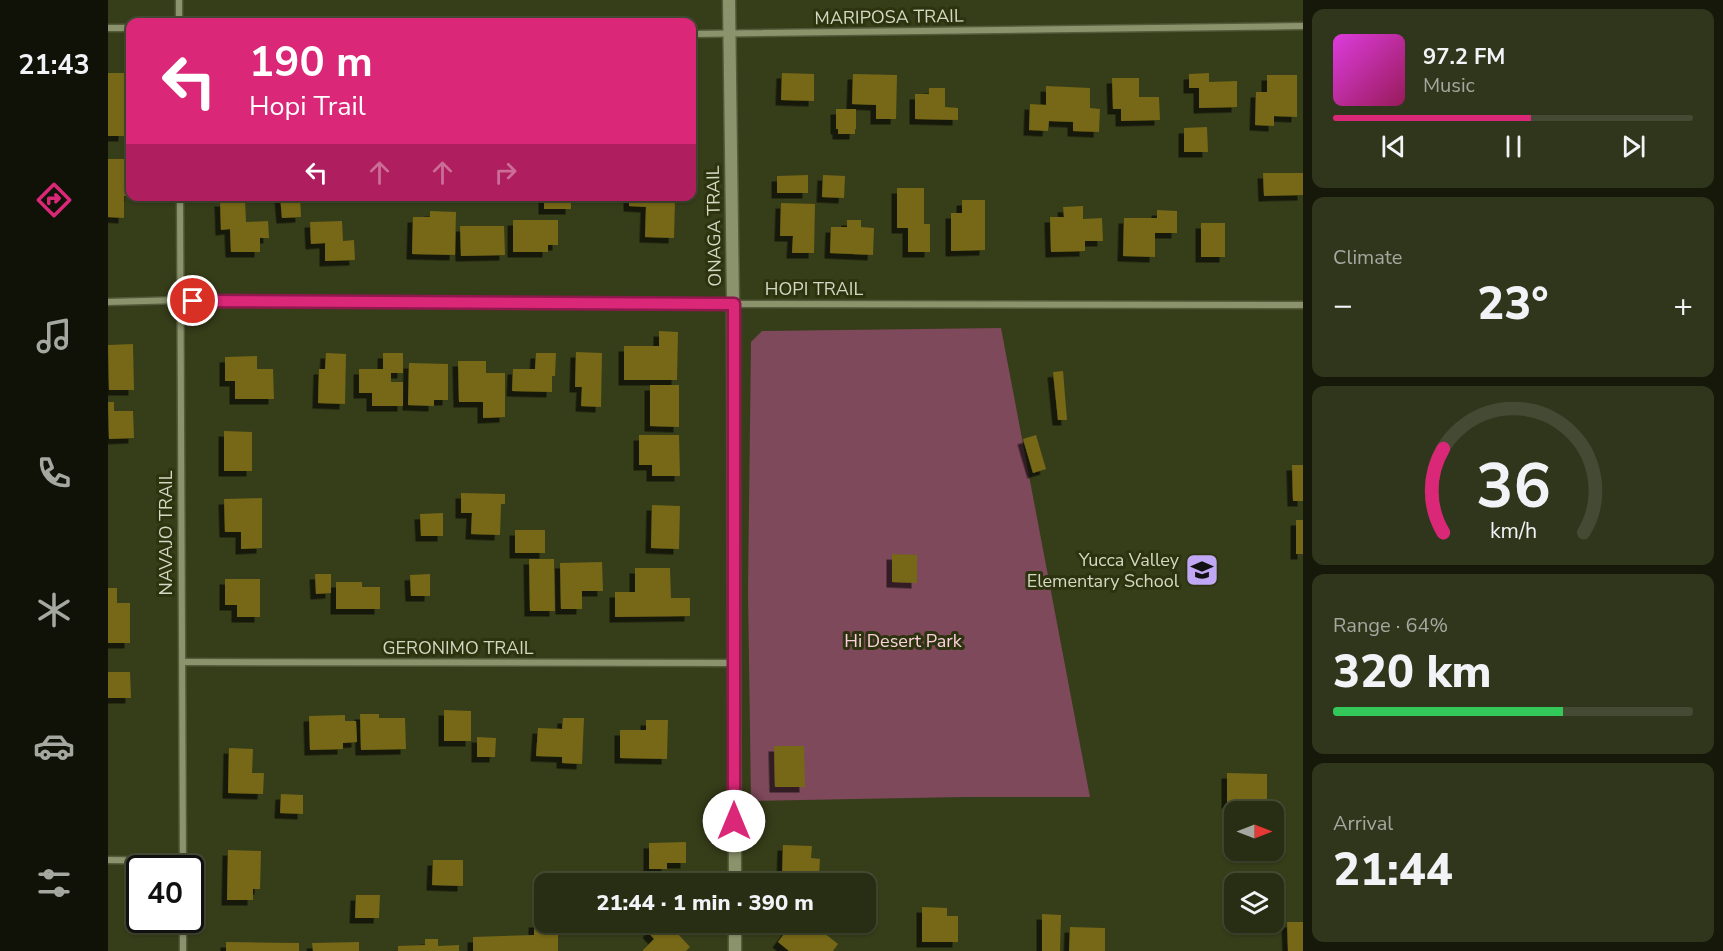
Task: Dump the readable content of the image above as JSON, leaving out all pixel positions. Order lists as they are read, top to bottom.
{
  "streets": {
    "street": [
      "MARIPOSA TRAIL",
      "ONAGA TRAIL",
      "HOPI TRAIL",
      "NAVAJO TRAIL",
      "GERONIMO TRAIL"
    ]
  },
  "crossings": [
    ["MARIPOSA TRAIL", "ONAGA TRAIL"],
    ["ONAGA TRAIL", "HOPI TRAIL"],
    ["ONAGA TRAIL", "GERONIMO TRAIL"],
    ["HOPI TRAIL", "NAVAJO TRAIL"],
    ["NAVAJO TRAIL", "GERONIMO TRAIL"]
  ],
  "parks": ["Hi Desert Park"],
  "places": {
    "school or university": ["Yucca Valley Elementary School"]
  },
  "north": "right",
  "page": {
    "tabs": "21:43",
    "turn": ["190 m", "Hopi Trail"],
    "song": ["97.2 FM", "Music"],
    "tile": [
      "Climate",
      ["Range · 64%", "320 km"],
      ["Arrival", "21:44"]
    ],
    "heat": ["−", "23°", "+"],
    "limit": "40",
    "trip": "21:44 · 1 min · 390 m",
    "gauge": ["36", "km/h"]
  }
}
